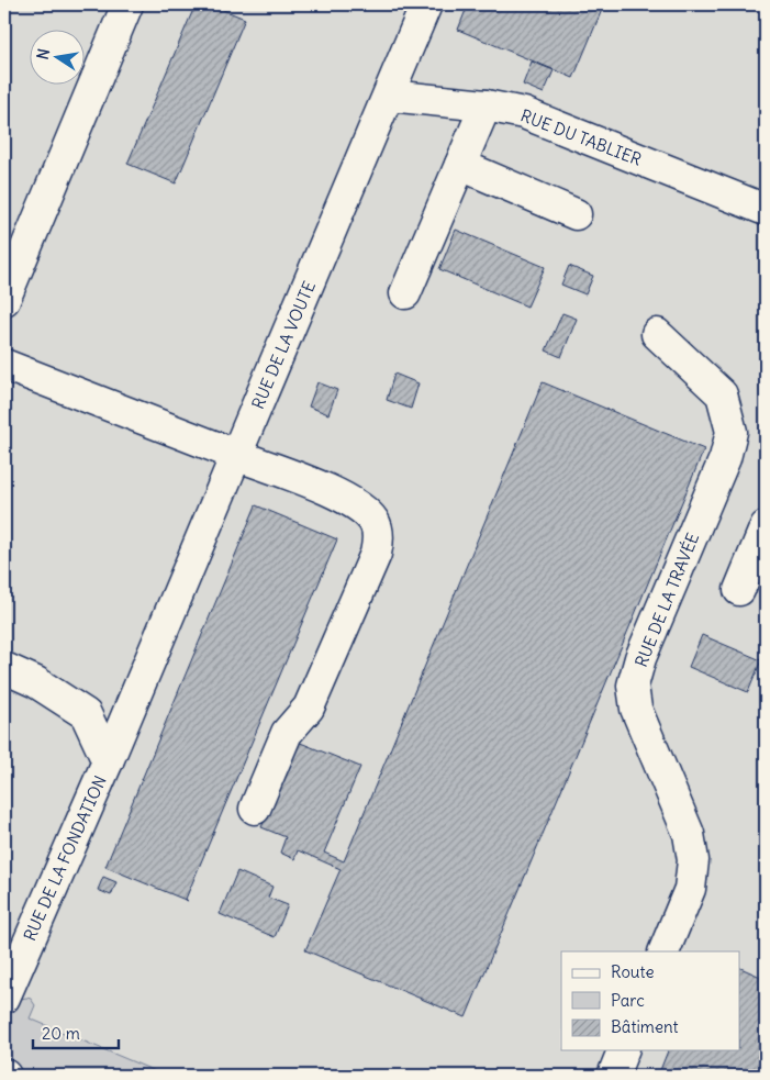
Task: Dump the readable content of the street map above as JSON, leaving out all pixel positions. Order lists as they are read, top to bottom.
{
  "streets": {
    "lane": [
      "RUE DU TABLIER",
      "RUE DE LA VOUTE",
      "RUE DE LA TRAVÉE",
      "RUE DE LA FONDATION"
    ]
  },
  "crossings": [
    ["RUE DU TABLIER", "RUE DE LA VOUTE"],
    ["RUE DE LA VOUTE", "RUE DE LA FONDATION"]
  ],
  "legend": ["Route", "Parc", "Bâtiment"],
  "scale_bar": "20 m",
  "north": "left"
}
